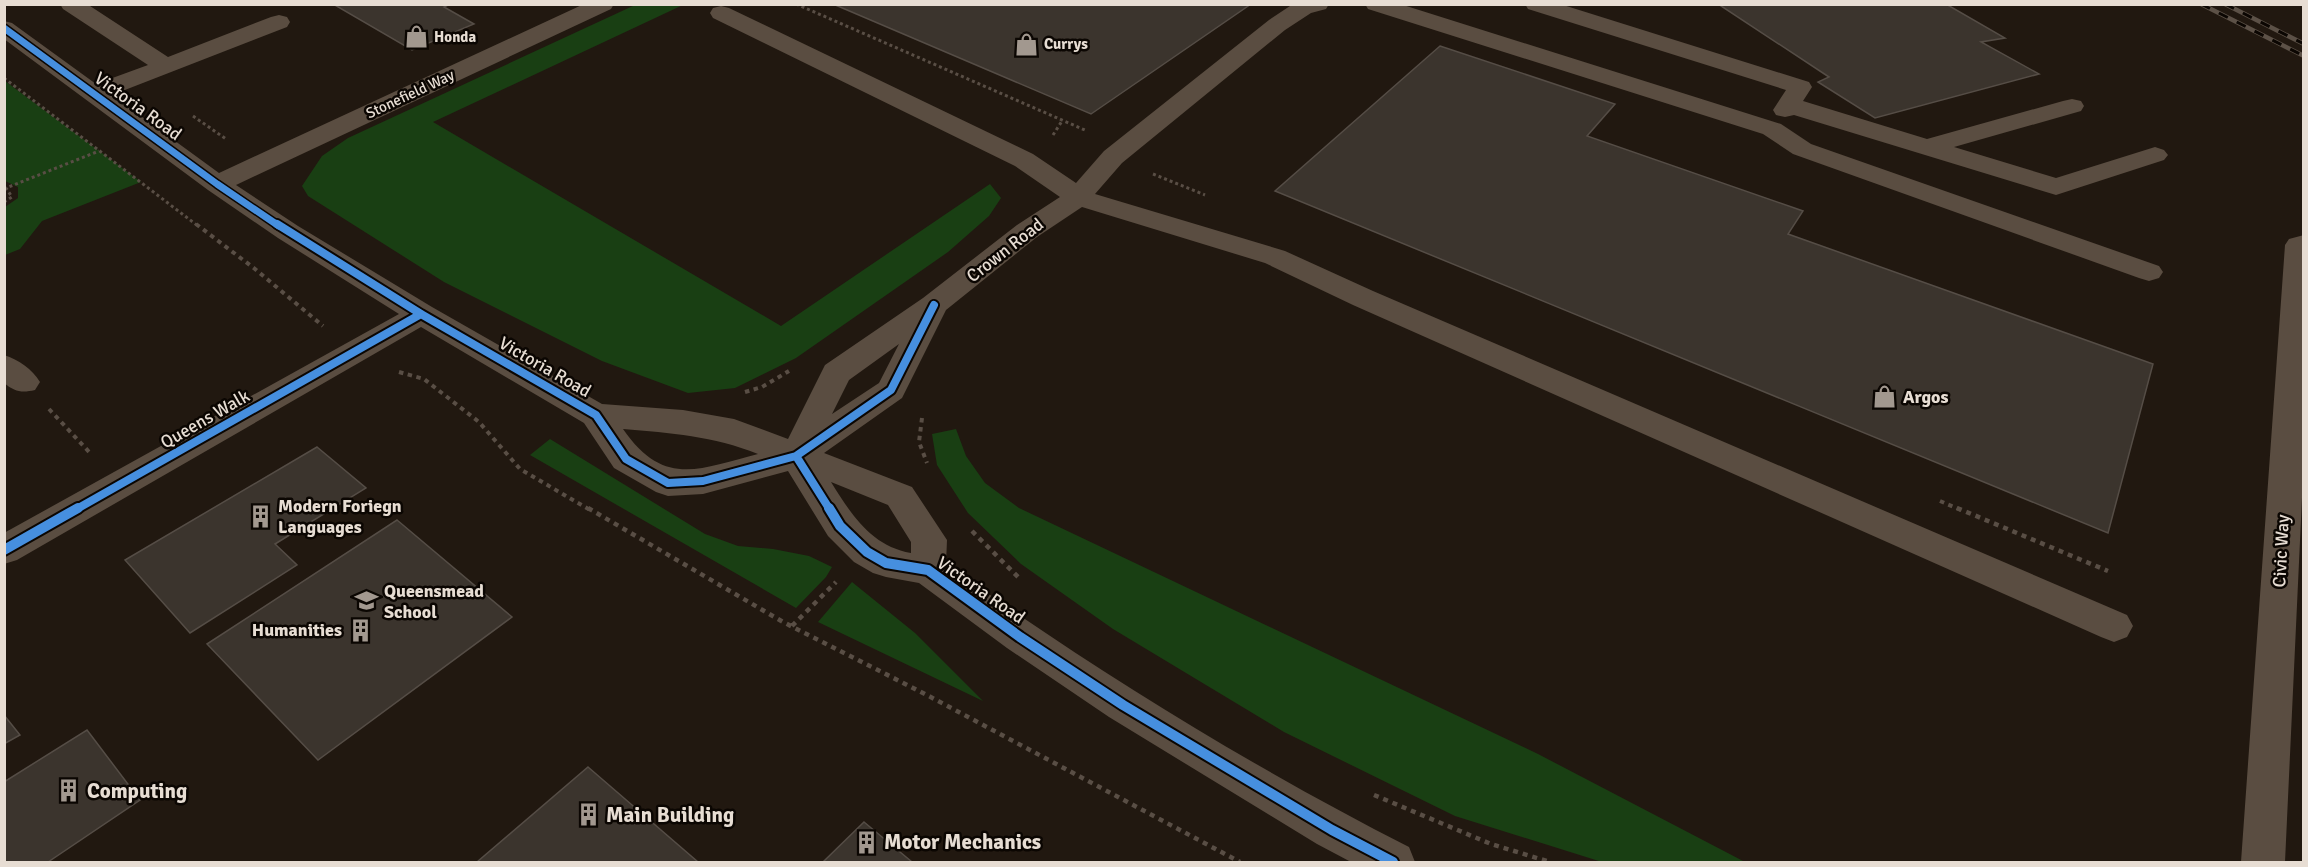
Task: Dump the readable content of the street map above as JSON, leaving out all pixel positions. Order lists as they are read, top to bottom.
{
  "streets": {
    "street": [
      "Stonefield Way",
      "Victoria Road",
      "Crown Road",
      "Queens Walk",
      "Civic Way"
    ]
  },
  "crossings": [
    ["Stonefield Way", "Victoria Road"],
    ["Victoria Road", "Crown Road"],
    ["Victoria Road", "Queens Walk"]
  ],
  "places": {
    "shop": ["Honda", "Currys", "Argos"],
    "building": [
      "Modern Foriegn Languages",
      "Humanities",
      "Computing",
      "Main Building",
      "Motor Mechanics"
    ],
    "school or university": ["Queensmead School"]
  }
}
